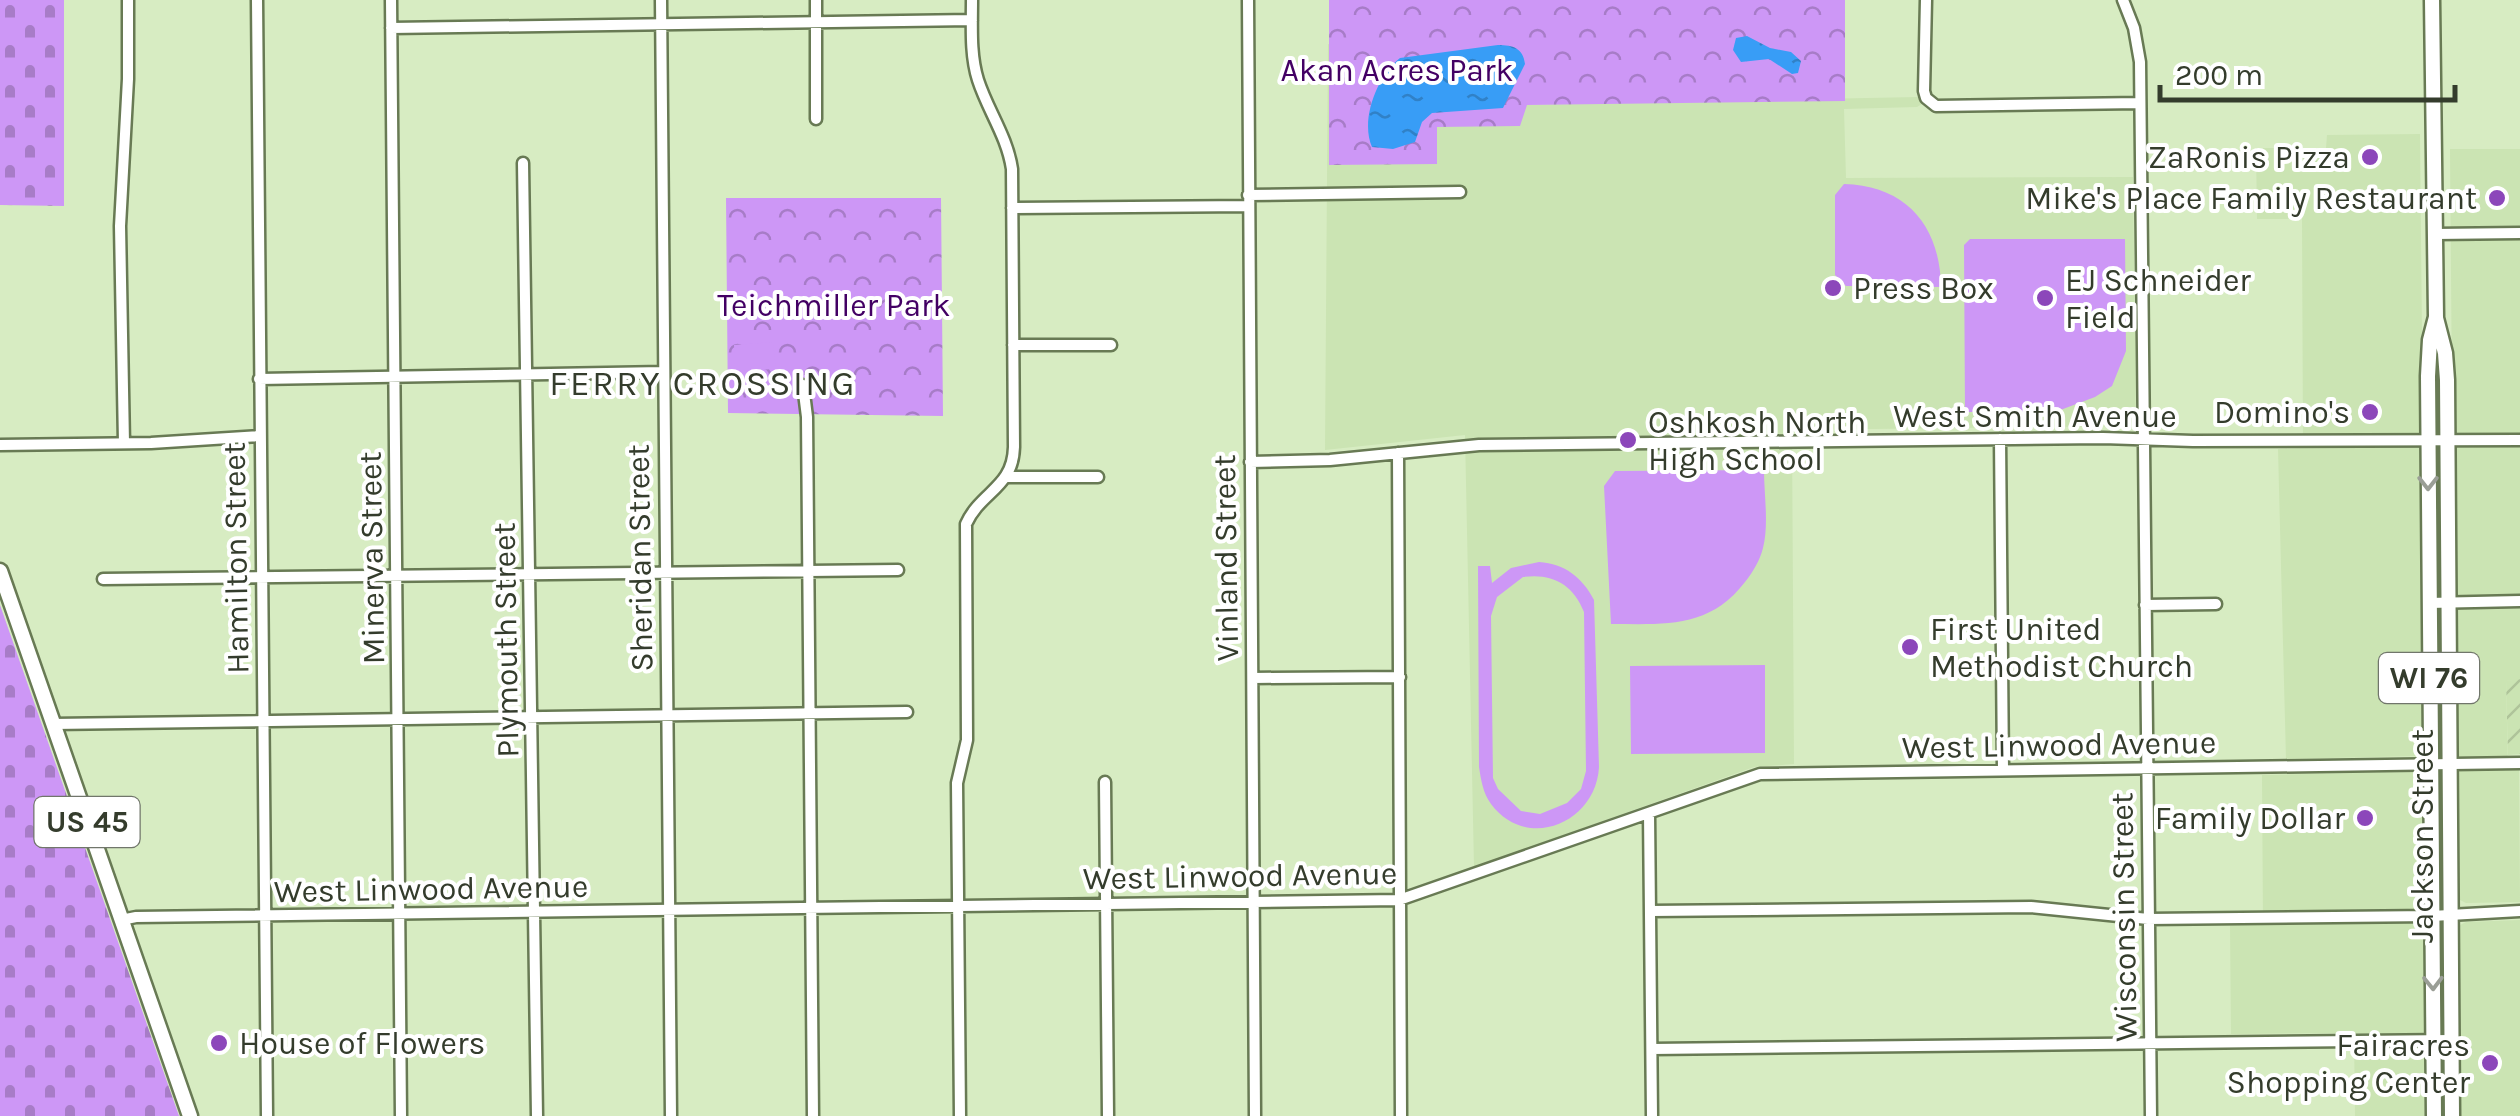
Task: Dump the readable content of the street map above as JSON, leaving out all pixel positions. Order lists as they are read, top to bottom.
{
  "streets": {
    "main road": ["WI 76", "US 45", "Jackson Street"],
    "street": [
      "West Smith Avenue",
      "Hamilton Street",
      "Minerva Street",
      "Sheridan Street",
      "Vinland Street",
      "Plymouth Street",
      "West Linwood Avenue",
      "Wisconsin Street"
    ]
  },
  "crossings": [
    ["West Smith Avenue", "Vinland Street"],
    ["West Smith Avenue", "Jackson Street"],
    ["West Smith Avenue", "Wisconsin Street"],
    ["Hamilton Street", "West Linwood Avenue"],
    ["Minerva Street", "West Linwood Avenue"],
    ["Sheridan Street", "West Linwood Avenue"],
    ["Vinland Street", "West Linwood Avenue"],
    ["Plymouth Street", "West Linwood Avenue"],
    ["West Linwood Avenue", "US 45"],
    ["West Linwood Avenue", "Jackson Street"],
    ["West Linwood Avenue", "Wisconsin Street"]
  ],
  "districts": ["FERRY CROSSING"],
  "parks": ["Akan Acres Park", "Teichmiller Park"],
  "places": [
    "ZaRonis Pizza",
    "Mike's Place Family Restaurant",
    "Press Box",
    "EJ Schneider Field",
    "Domino's",
    "Oshkosh North High School",
    "First United Methodist Church",
    "Family Dollar",
    "House of Flowers",
    "Fairacres Shopping Center"
  ],
  "scale_bar": "200 m"
}
